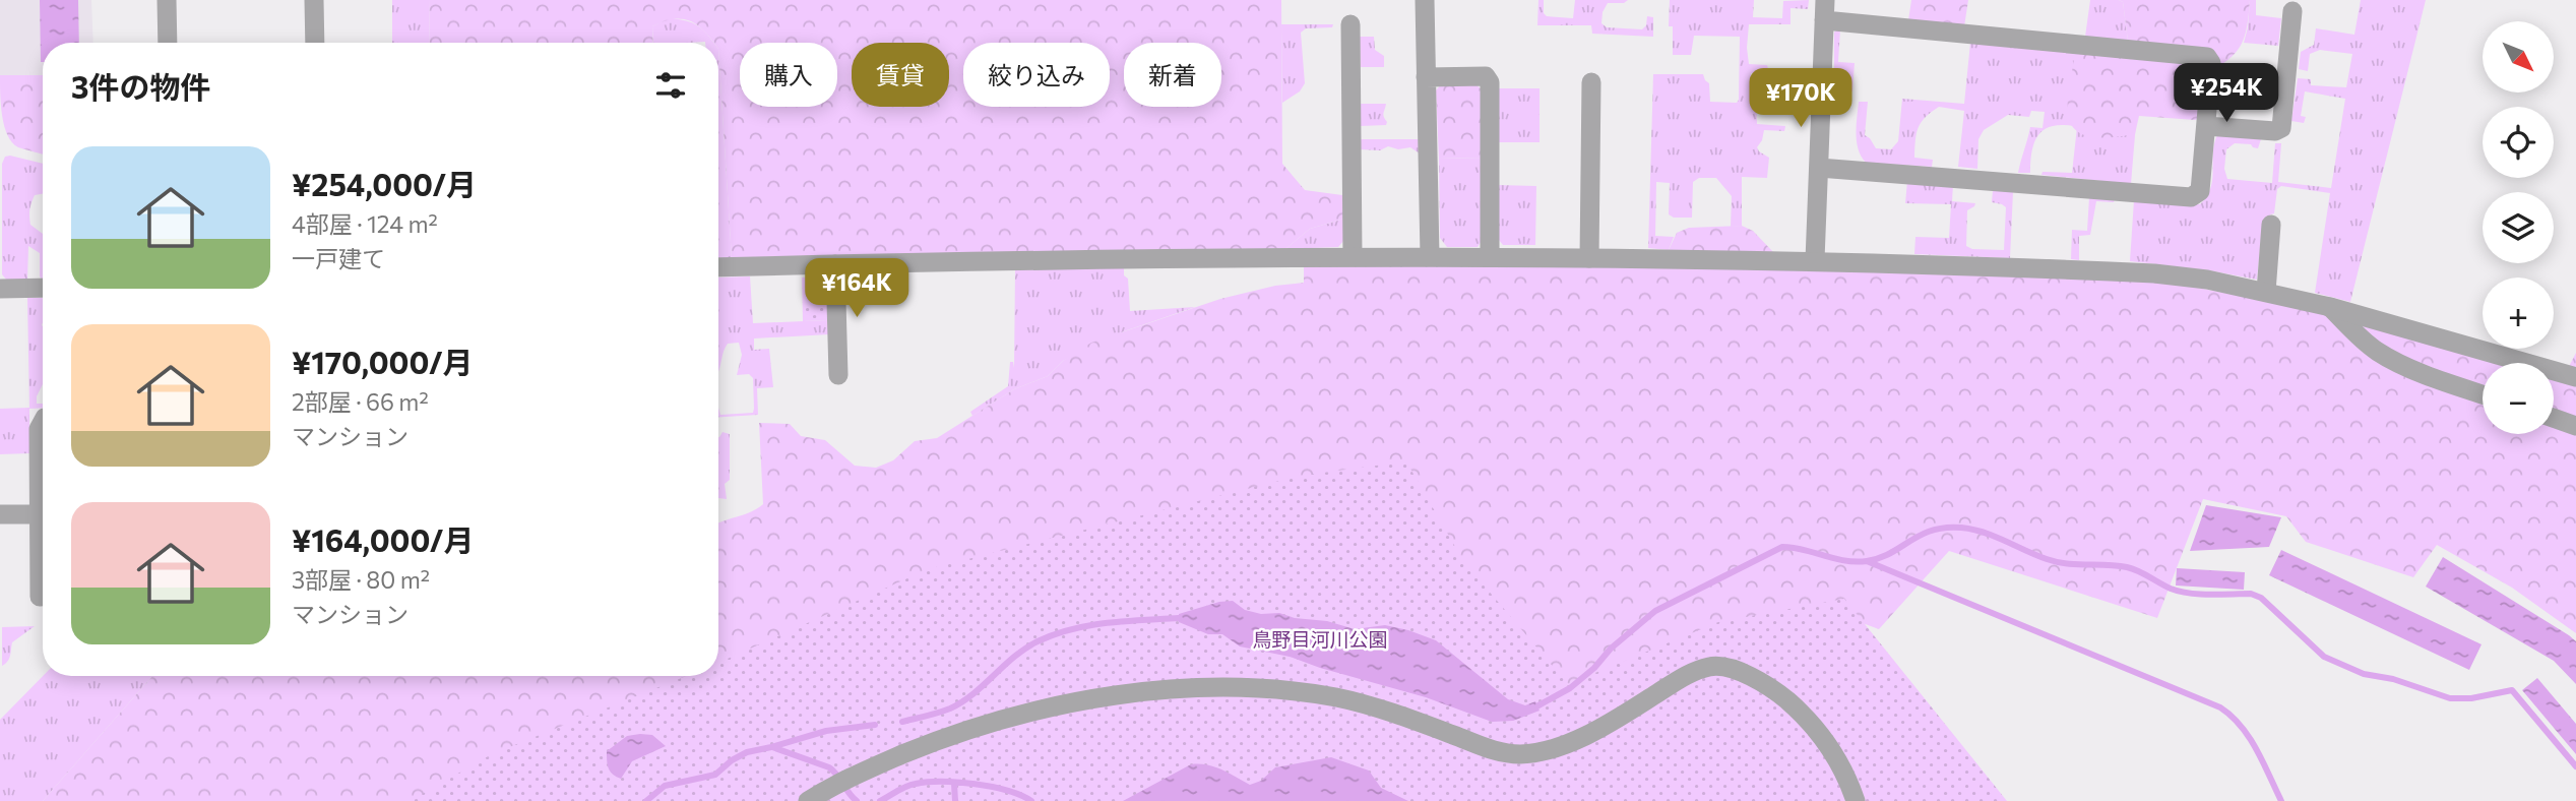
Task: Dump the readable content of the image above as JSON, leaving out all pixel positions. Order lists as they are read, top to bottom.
{
  "parks": ["鳥野目河川公園"],
  "north": "bottom right",
  "page": {
    "map_buttons": ["+", "−"],
    "chip": [
      "購入",
      "賃貸",
      "絞り込み",
      "新着"
    ],
    "heading": "3件の物件",
    "price": ["¥254K", "¥170K", "¥164K"],
    "list": [
      {
        "name": "¥254,000/月",
        "note": "4部屋 · 124 m² · 一戸建て"
      },
      {
        "name": "¥170,000/月",
        "note": "2部屋 · 66 m² · マンション"
      },
      {
        "name": "¥164,000/月",
        "note": "3部屋 · 80 m² · マンション"
      }
    ]
  }
}
